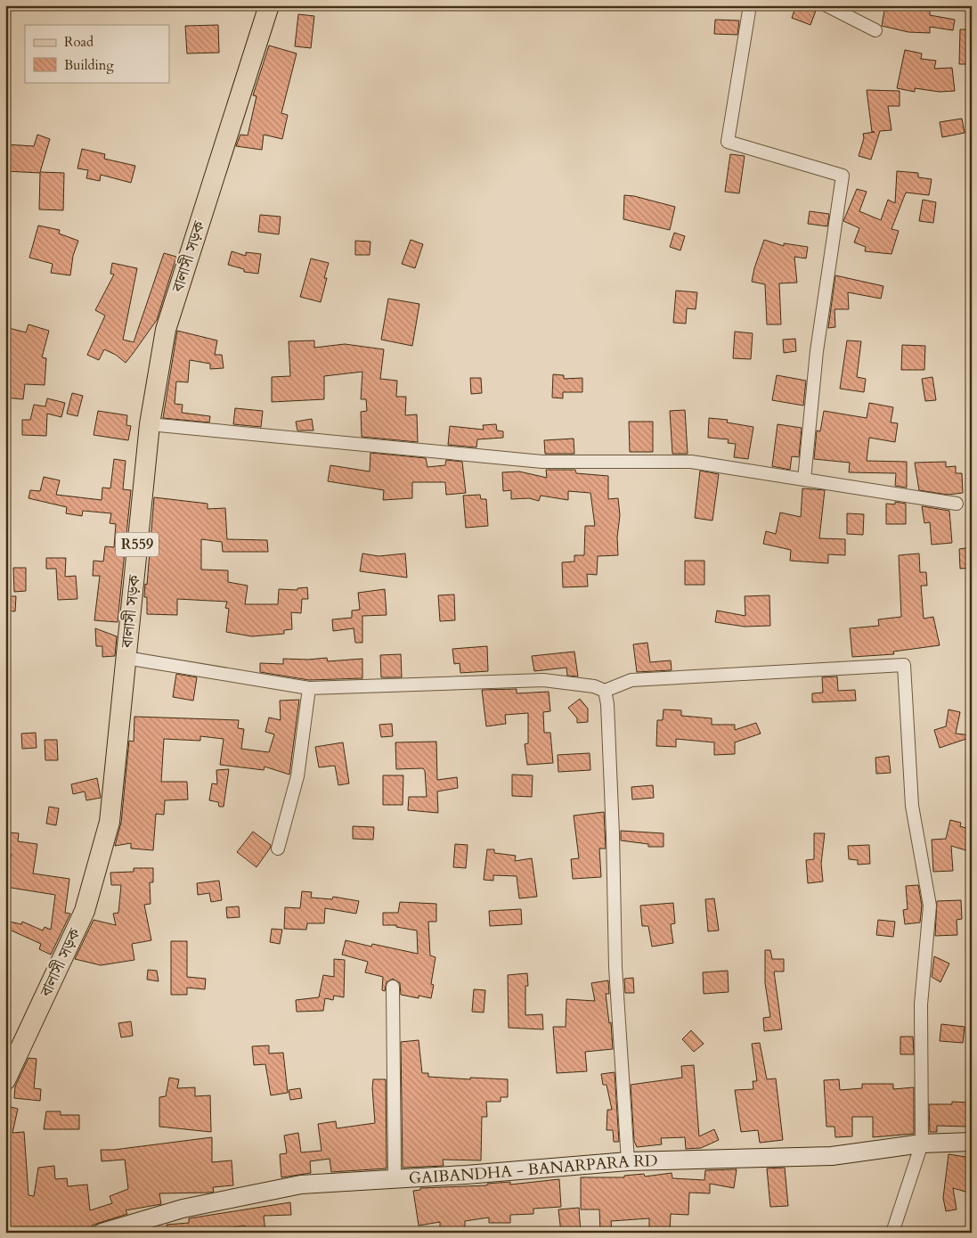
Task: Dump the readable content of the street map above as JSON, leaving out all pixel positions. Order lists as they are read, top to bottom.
{
  "streets": {
    "main road": ["বালাসী সড়ক", "R559", "GAIBANDHA - BANARPARA RD"]
  },
  "legend": ["Road", "Building"]
}
